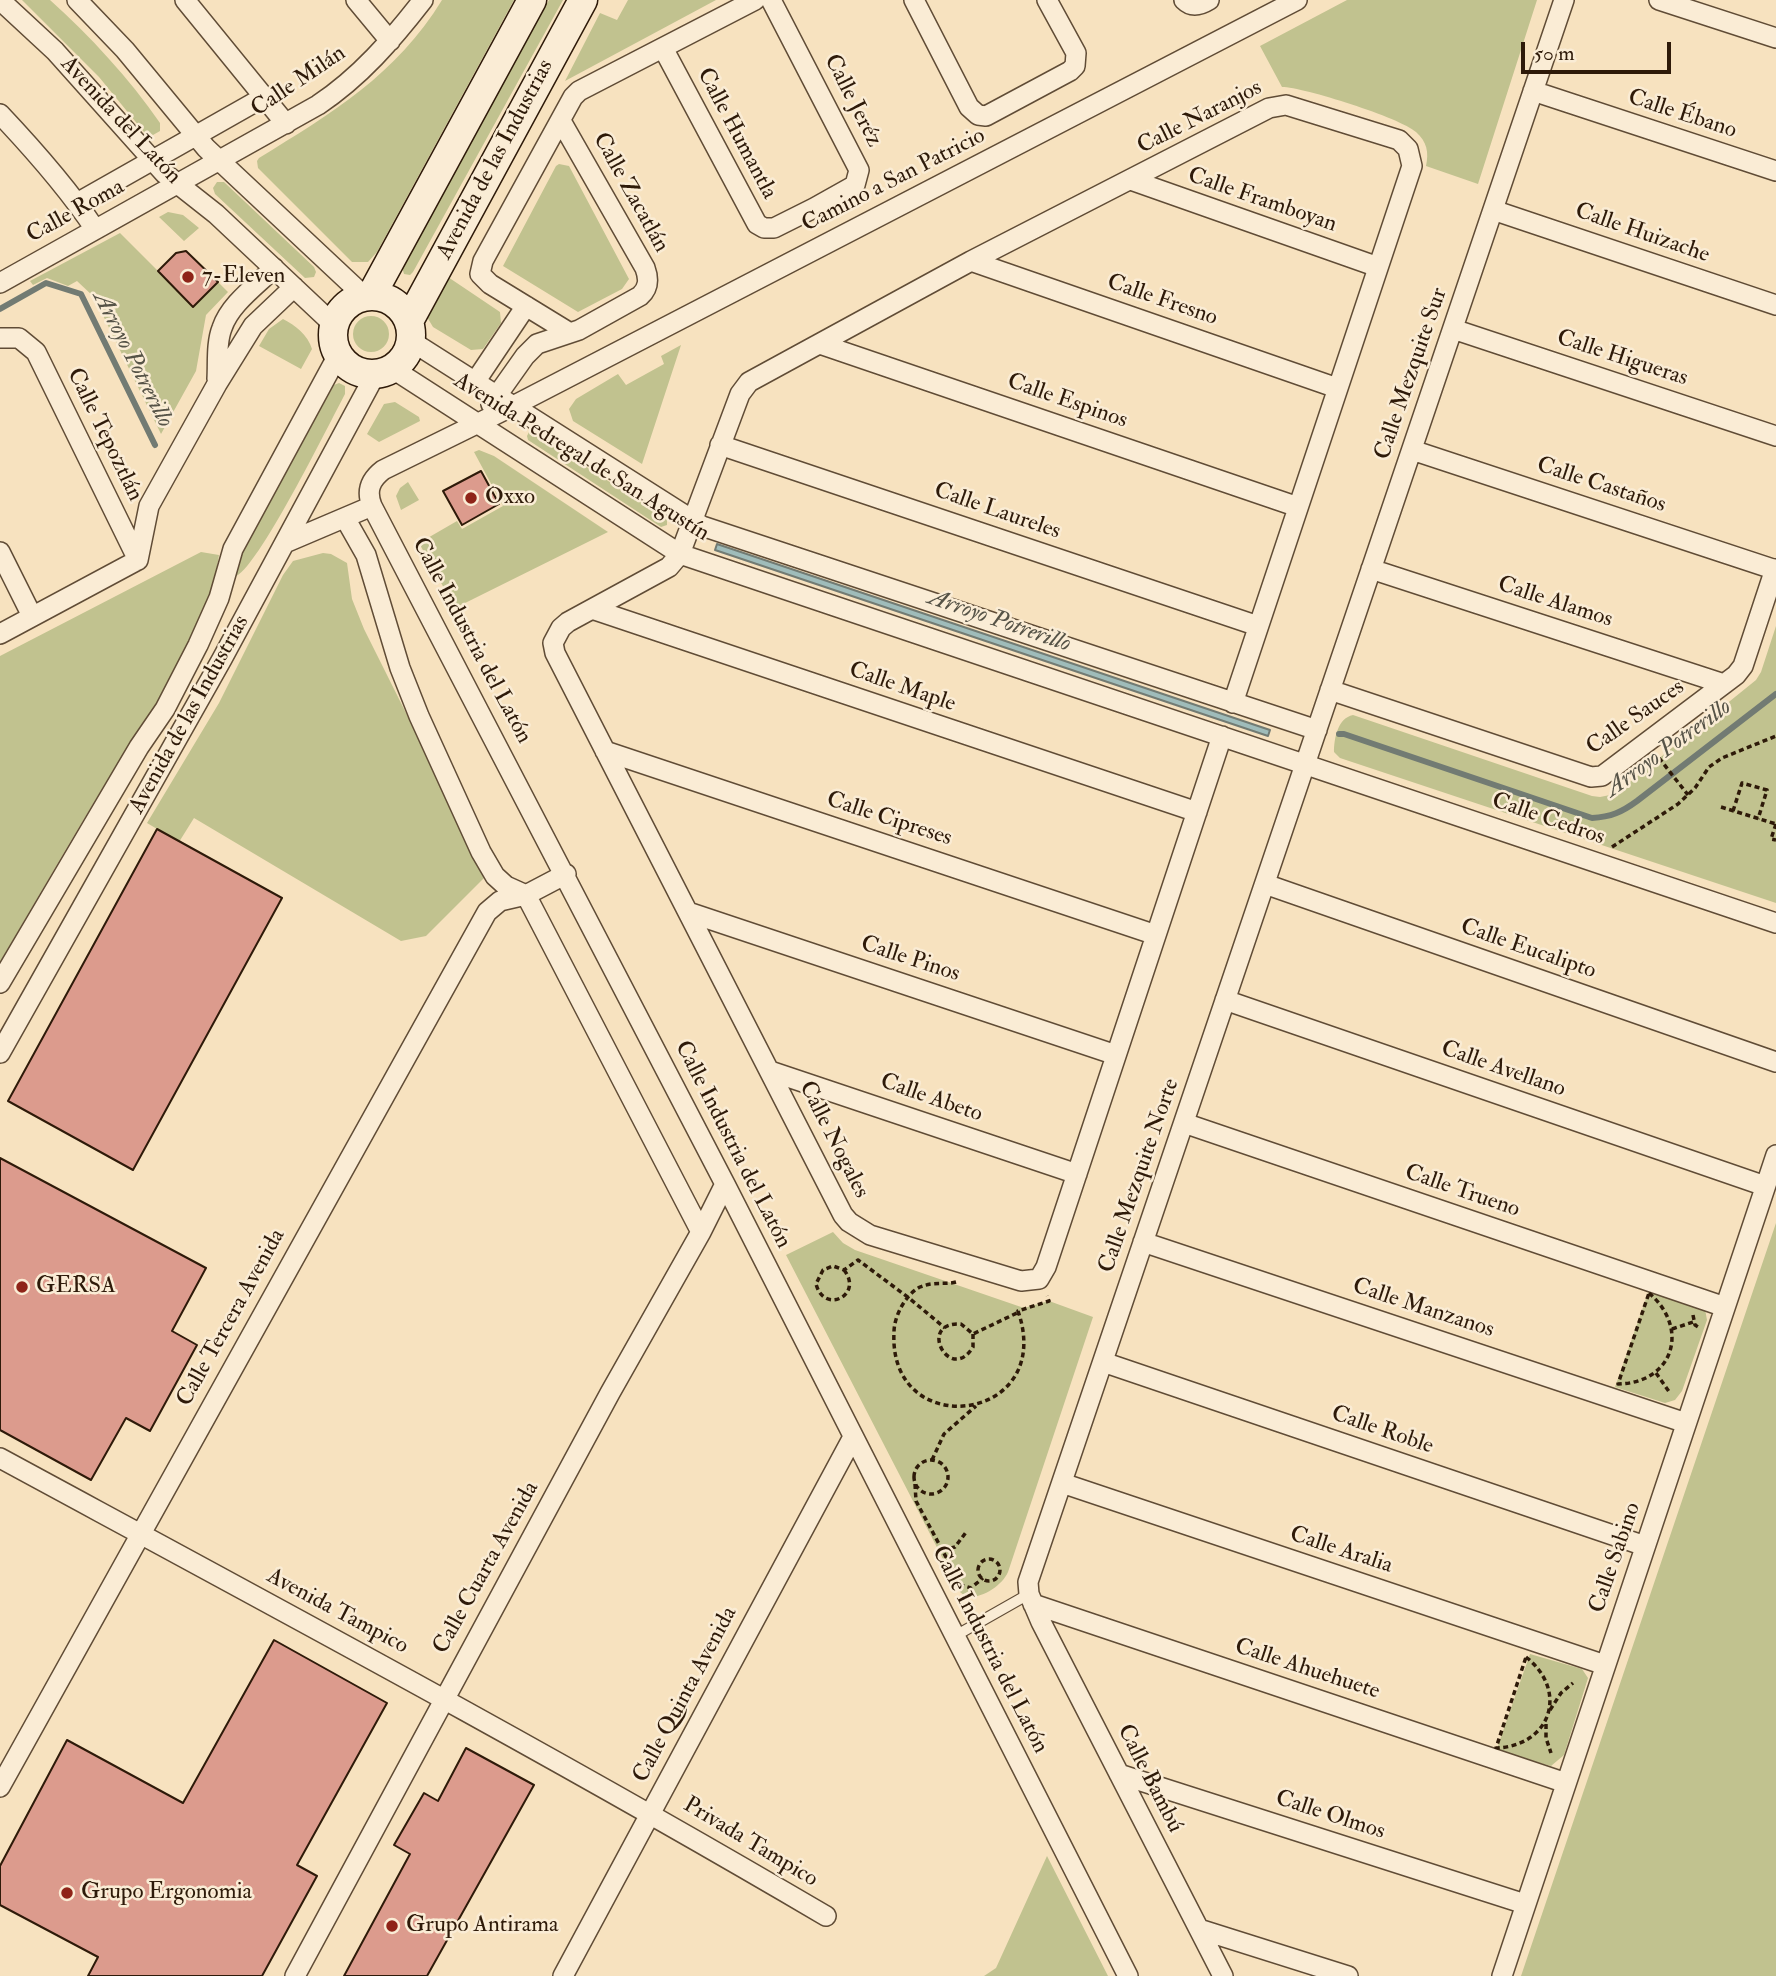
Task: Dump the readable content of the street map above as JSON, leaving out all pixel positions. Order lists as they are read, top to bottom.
{
  "streets": {
    "street": [
      "Calle Milán",
      "Calle Jeréz",
      "Calle Ébano",
      "Calle Naranjos",
      "Avenida del Latón",
      "Calle Humantla",
      "Avenida de las Industrias",
      "Camino a San Patricio",
      "Calle Zacatlán",
      "Calle Framboyan",
      "Calle Roma",
      "Calle Huizache",
      "Calle Fresno",
      "Calle Higueras",
      "Calle Mezquite Sur",
      "Calle Espinos",
      "Calle Tepoztlán",
      "Avenida Pedregal de San Agustín",
      "Calle Castaños",
      "Calle Laureles",
      "Calle Alamos",
      "Calle Industria del Latón",
      "Calle Maple",
      "Calle Sauces",
      "Calle Cipreses",
      "Calle Cedros",
      "Calle Eucalipto",
      "Calle Pinos",
      "Calle Avellano",
      "Calle Abeto",
      "Calle Nogales",
      "Calle Mezquite Norte",
      "Calle Trueno",
      "Calle Manzanos",
      "Calle Tercera Avenida",
      "Calle Roble",
      "Calle Aralia",
      "Calle Sabino",
      "Calle Cuarta Avenida",
      "Avenida Tampico",
      "Calle Ahuehuete",
      "Calle Quinta Avenida",
      "Calle Bambú",
      "Calle Olmos",
      "Privada Tampico"
    ]
  },
  "crossings": [
    ["Calle Milán", "Avenida del Latón"],
    ["Calle Milán", "Calle Roma"],
    ["Calle Jeréz", "Calle Humantla"],
    ["Calle Ébano", "Calle Mezquite Sur"],
    ["Calle Naranjos", "Calle Framboyan"],
    ["Calle Naranjos", "Calle Fresno"],
    ["Calle Naranjos", "Calle Espinos"],
    ["Calle Naranjos", "Avenida Pedregal de San Agustín"],
    ["Calle Naranjos", "Calle Laureles"],
    ["Calle Naranjos", "Calle Nogales"],
    ["Avenida del Latón", "Avenida de las Industrias"],
    ["Avenida del Latón", "Calle Roma"],
    ["Avenida del Latón", "Avenida Pedregal de San Agustín"],
    ["Avenida de las Industrias", "Avenida Pedregal de San Agustín"],
    ["Camino a San Patricio", "Avenida Pedregal de San Agustín"],
    ["Calle Huizache", "Calle Mezquite Sur"],
    ["Calle Higueras", "Calle Mezquite Sur"],
    ["Calle Mezquite Sur", "Avenida Pedregal de San Agustín"],
    ["Calle Mezquite Sur", "Calle Castaños"],
    ["Calle Mezquite Sur", "Calle Alamos"],
    ["Calle Mezquite Sur", "Calle Sauces"],
    ["Calle Mezquite Sur", "Calle Cedros"],
    ["Calle Mezquite Sur", "Calle Mezquite Norte"],
    ["Avenida Pedregal de San Agustín", "Calle Cedros"],
    ["Avenida Pedregal de San Agustín", "Calle Nogales"],
    ["Avenida Pedregal de San Agustín", "Calle Mezquite Norte"],
    ["Calle Castaños", "Calle Sauces"],
    ["Calle Alamos", "Calle Sauces"],
    ["Calle Industria del Latón", "Calle Tercera Avenida"],
    ["Calle Industria del Latón", "Calle Cuarta Avenida"],
    ["Calle Industria del Latón", "Calle Quinta Avenida"],
    ["Calle Maple", "Calle Nogales"],
    ["Calle Cipreses", "Calle Nogales"],
    ["Calle Cedros", "Calle Mezquite Norte"],
    ["Calle Eucalipto", "Calle Mezquite Norte"],
    ["Calle Pinos", "Calle Nogales"],
    ["Calle Avellano", "Calle Mezquite Norte"],
    ["Calle Avellano", "Calle Sabino"],
    ["Calle Abeto", "Calle Nogales"],
    ["Calle Mezquite Norte", "Calle Trueno"],
    ["Calle Mezquite Norte", "Calle Manzanos"],
    ["Calle Mezquite Norte", "Calle Roble"],
    ["Calle Mezquite Norte", "Calle Aralia"],
    ["Calle Mezquite Norte", "Calle Ahuehuete"],
    ["Calle Mezquite Norte", "Calle Bambú"],
    ["Calle Trueno", "Calle Sabino"],
    ["Calle Manzanos", "Calle Sabino"],
    ["Calle Tercera Avenida", "Avenida Tampico"],
    ["Calle Roble", "Calle Sabino"],
    ["Calle Aralia", "Calle Sabino"],
    ["Calle Sabino", "Calle Ahuehuete"],
    ["Calle Sabino", "Calle Olmos"],
    ["Calle Cuarta Avenida", "Avenida Tampico"],
    ["Avenida Tampico", "Calle Quinta Avenida"],
    ["Avenida Tampico", "Privada Tampico"],
    ["Calle Ahuehuete", "Calle Bambú"],
    ["Calle Quinta Avenida", "Privada Tampico"],
    ["Calle Bambú", "Calle Olmos"]
  ],
  "water": ["Arroyo Potrerillo"],
  "places": [
    "7-Eleven",
    "Oxxo",
    "GERSA",
    "Grupo Ergonomia",
    "Grupo Antirama"
  ],
  "scale_bar": "50 m"
}
